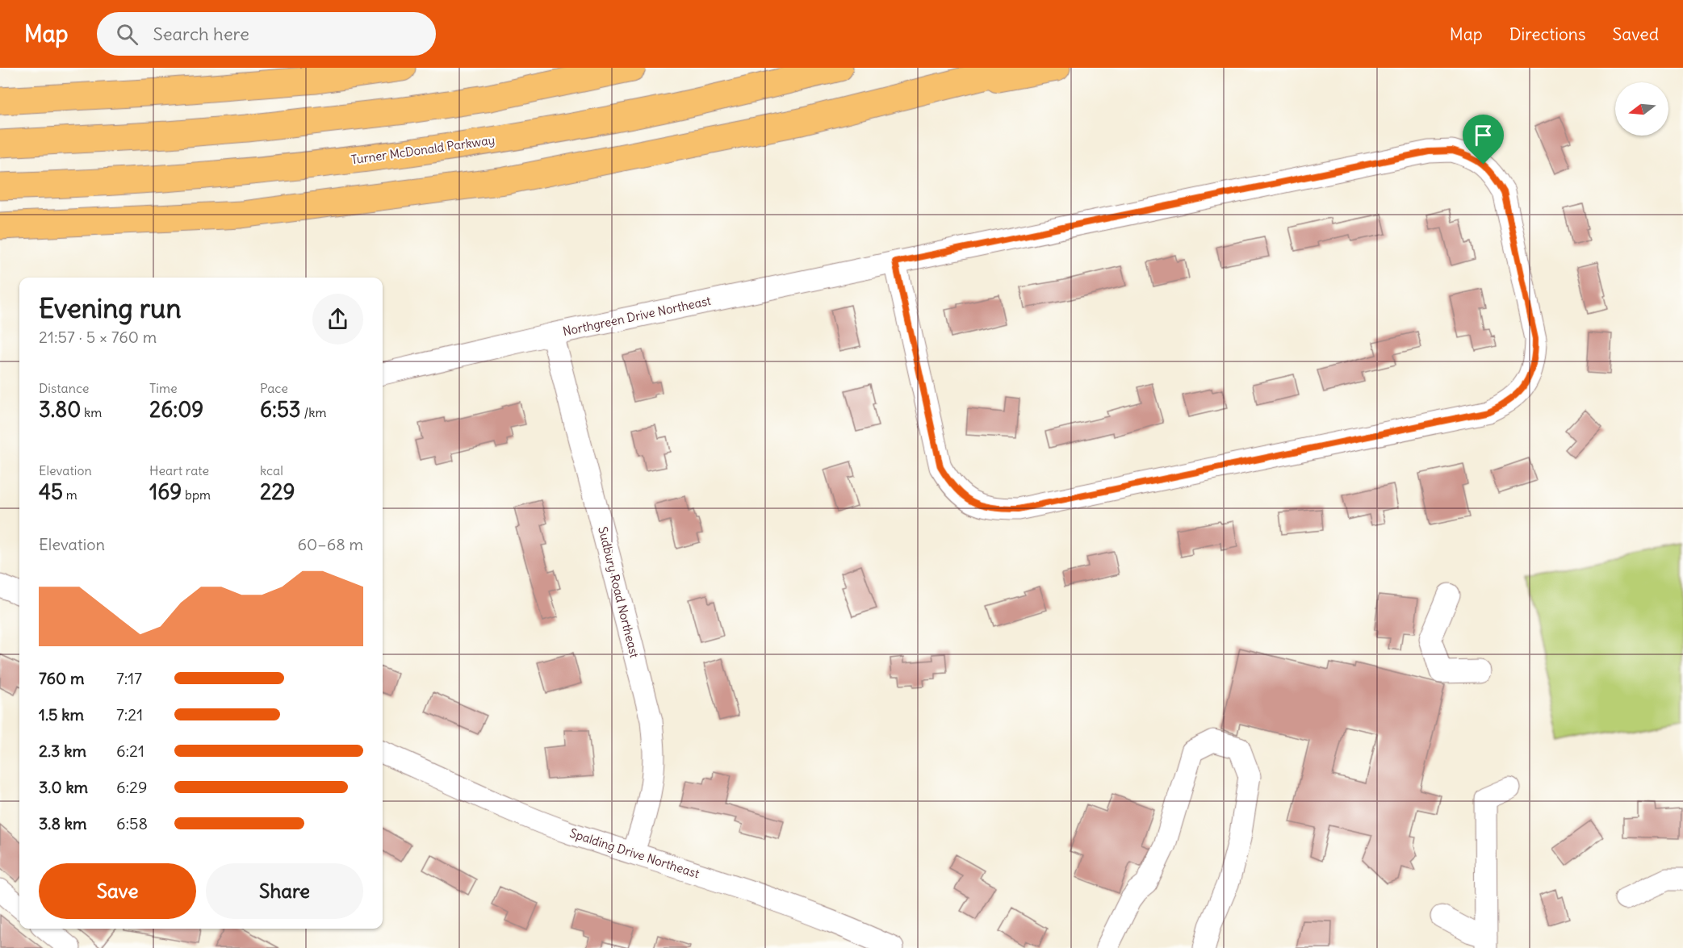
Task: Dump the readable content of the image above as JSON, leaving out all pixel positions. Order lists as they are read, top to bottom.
{
  "streets": {
    "highway": ["Turner McDonald Parkway"],
    "street": ["Northgreen Drive Northeast", "Sudbury Road Northeast", "Spalding Drive Northeast"]
  },
  "crossings": [
    ["Northgreen Drive Northeast", "Sudbury Road Northeast"],
    ["Sudbury Road Northeast", "Spalding Drive Northeast"]
  ],
  "north": "left",
  "page": {
    "header": "Map",
    "search": "Search here",
    "nav": ["Map", "Directions", "Saved"],
    "heading": ["Evening run", "21:57 · 5 × 760 m"],
    "stats": [
      ["Distance", "3.80 km"],
      ["Time", "26:09"],
      ["Pace", "6:53 /km"],
      ["Elevation", "45 m"],
      ["Heart rate", "169 bpm"],
      ["kcal", "229"]
    ],
    "chart": ["Elevation", "60–68 m"],
    "list": [
      {
        "name": "760 m",
        "note": "7:17"
      },
      {
        "name": "1.5 km",
        "note": "7:21"
      },
      {
        "name": "2.3 km",
        "note": "6:21"
      },
      {
        "name": "3.0 km",
        "note": "6:29"
      },
      {
        "name": "3.8 km",
        "note": "6:58"
      }
    ],
    "buttons": ["Save", "Share"]
  }
}
